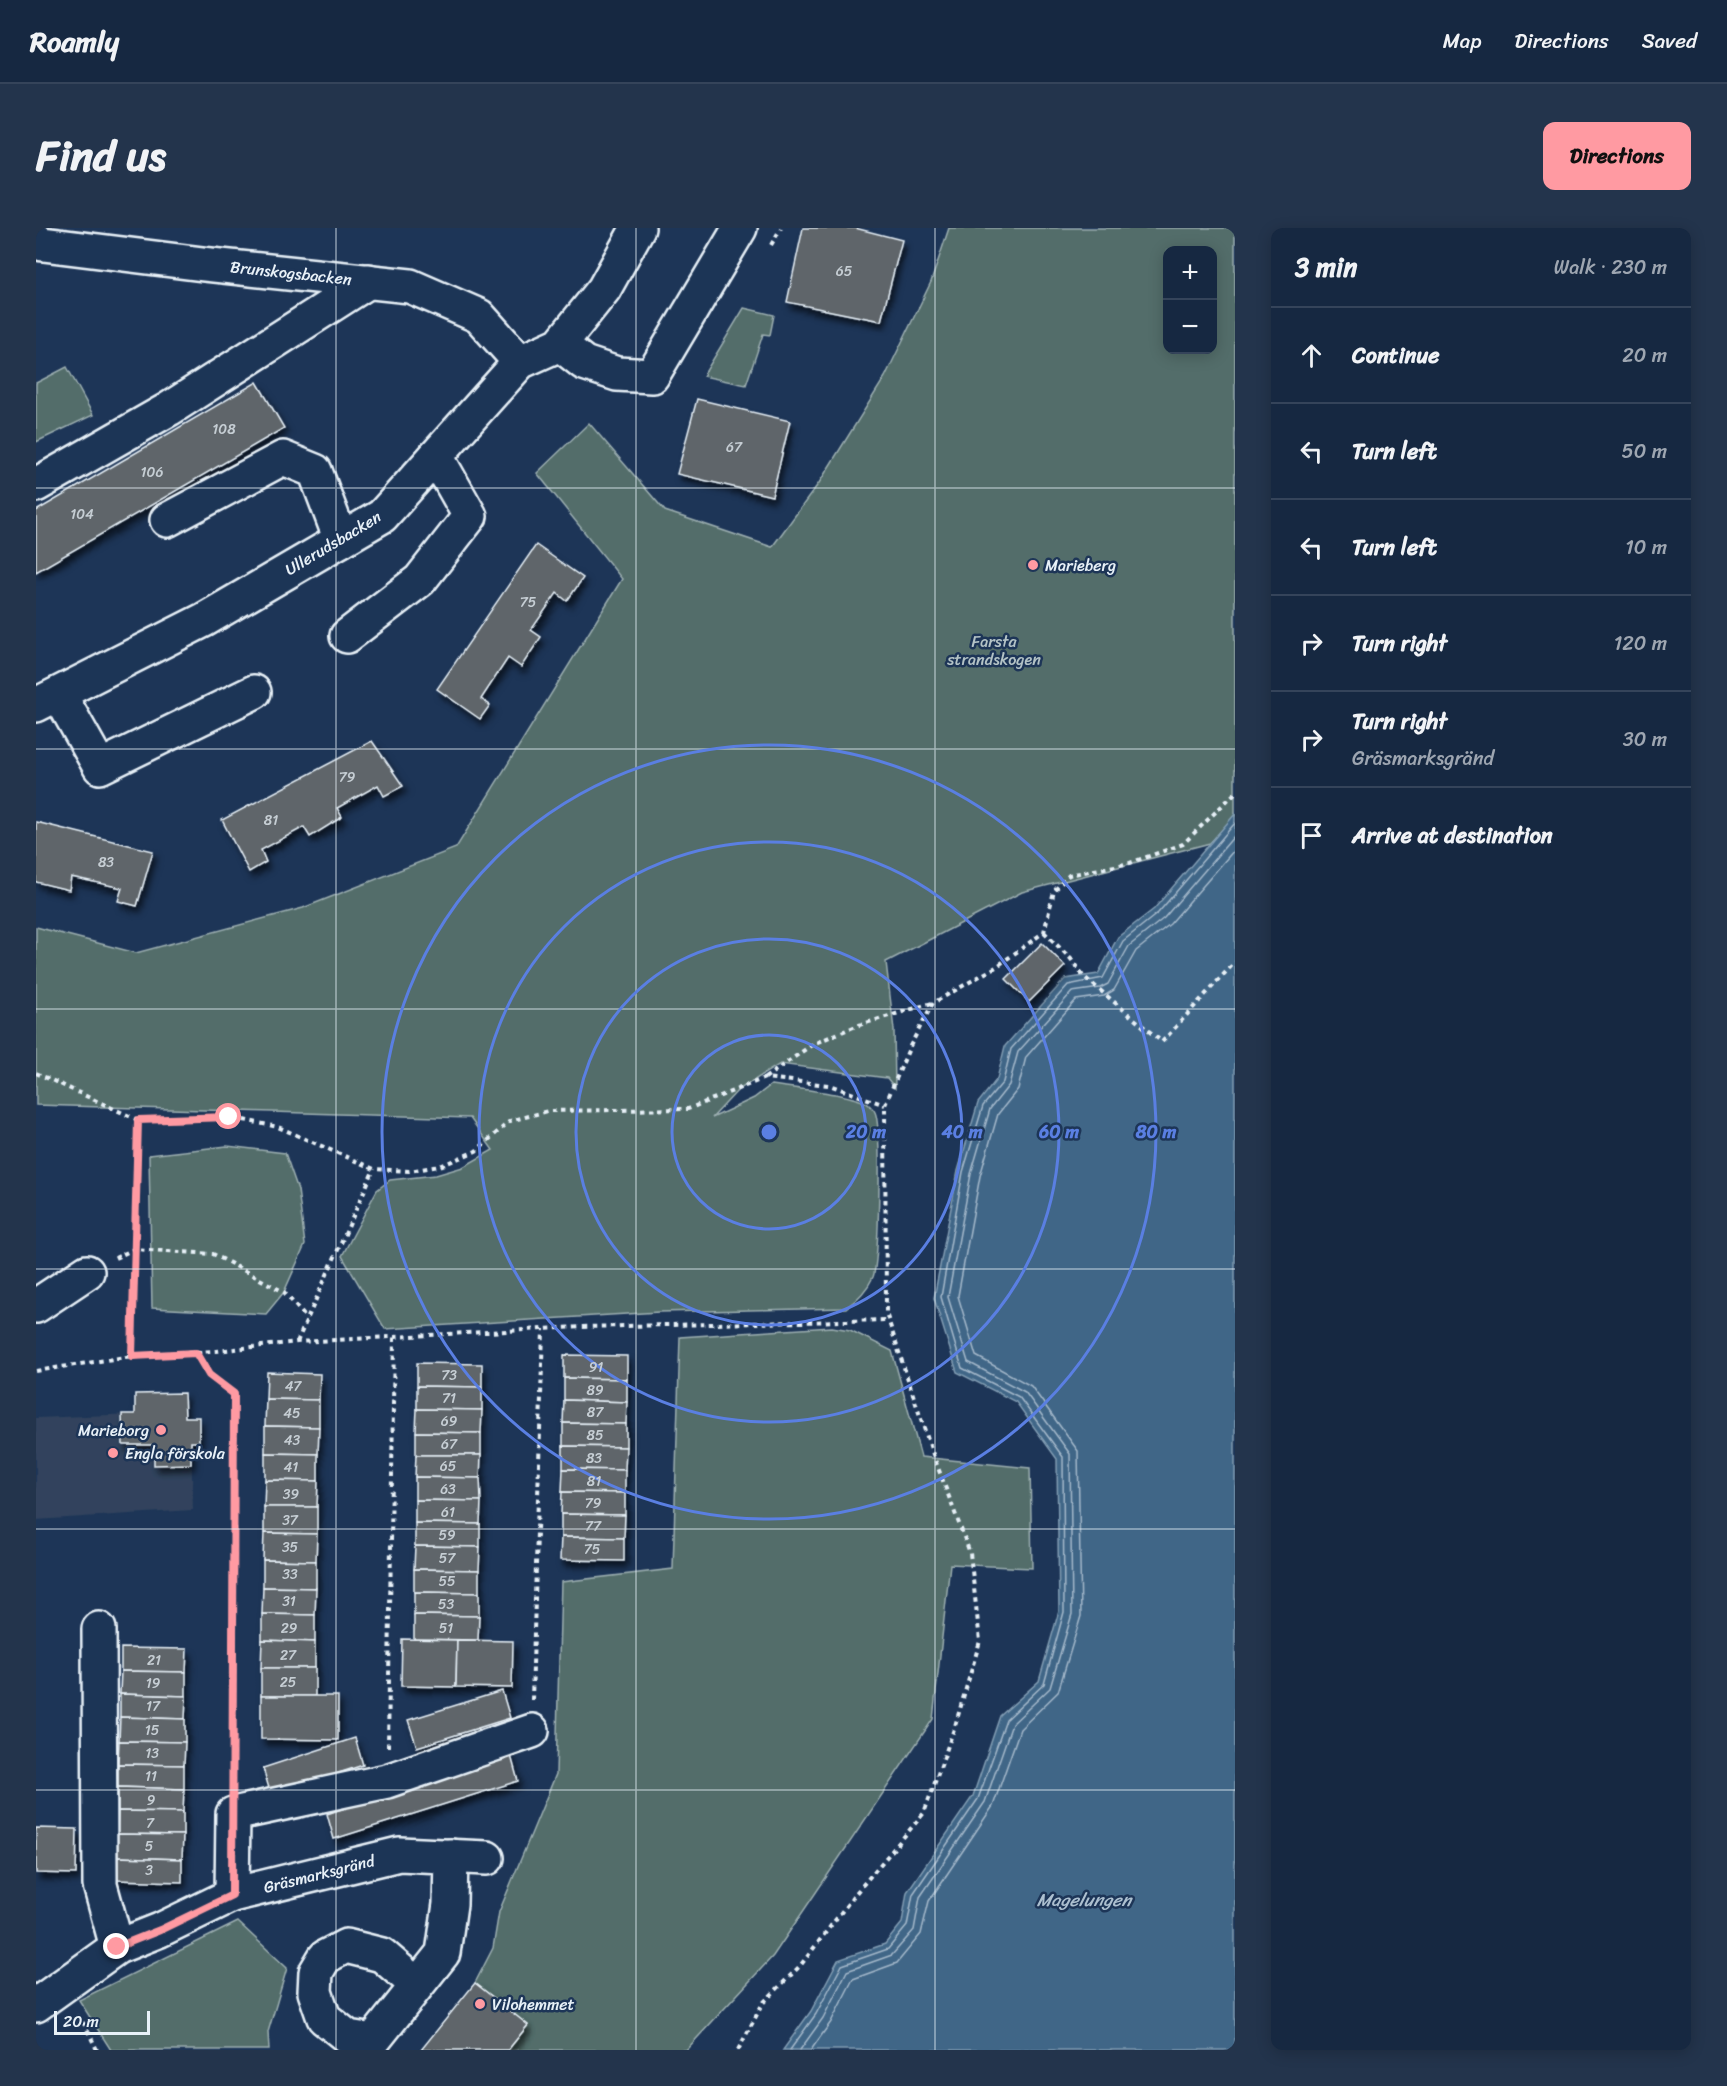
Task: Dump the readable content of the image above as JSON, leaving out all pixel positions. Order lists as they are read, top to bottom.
{
  "streets": {
    "street": ["Brunskogsbacken", "Ullerudsbacken", "Gräsmarksgränd"]
  },
  "crossings": [
    ["Brunskogsbacken", "Ullerudsbacken"]
  ],
  "water": ["Magelungen"],
  "parks": ["Farsta strandskogen"],
  "places": [
    "Marieberg",
    "Marieborg",
    "Engla förskola",
    "Vilohemmet"
  ],
  "house_numbers": [
    "65",
    "108",
    "67",
    "106",
    "104",
    "75",
    "79",
    "81",
    "83",
    "91",
    "73",
    "47",
    "89",
    "71",
    "87",
    "45",
    "69",
    "85",
    "43",
    "67",
    "83",
    "65",
    "41",
    "81",
    "63",
    "39",
    "79",
    "61",
    "37",
    "77",
    "59",
    "35",
    "75",
    "57",
    "33",
    "55",
    "31",
    "53",
    "29",
    "51",
    "27",
    "21",
    "25",
    "19",
    "17",
    "15",
    "13",
    "11",
    "9",
    "7",
    "5",
    "3"
  ],
  "scale_bar": "20 m",
  "page": {
    "header": "Roamly",
    "nav": ["Map", "Directions", "Saved"],
    "title": "Find us",
    "buttons": "Directions",
    "heading": ["3 min", "Walk · 230 m"],
    "map_buttons": ["+", "−"],
    "list": [
      ["Continue", "20 m"],
      ["Turn left", "50 m"],
      ["Turn left", "10 m"],
      ["Turn right", "120 m"],
      ["Turn right", "Gräsmarksgränd", "30 m"],
      "Arrive at destination"
    ],
    "scale": "20 m"
  },
  "rings": [
    "20 m",
    "40 m",
    "60 m",
    "80 m"
  ]
}
